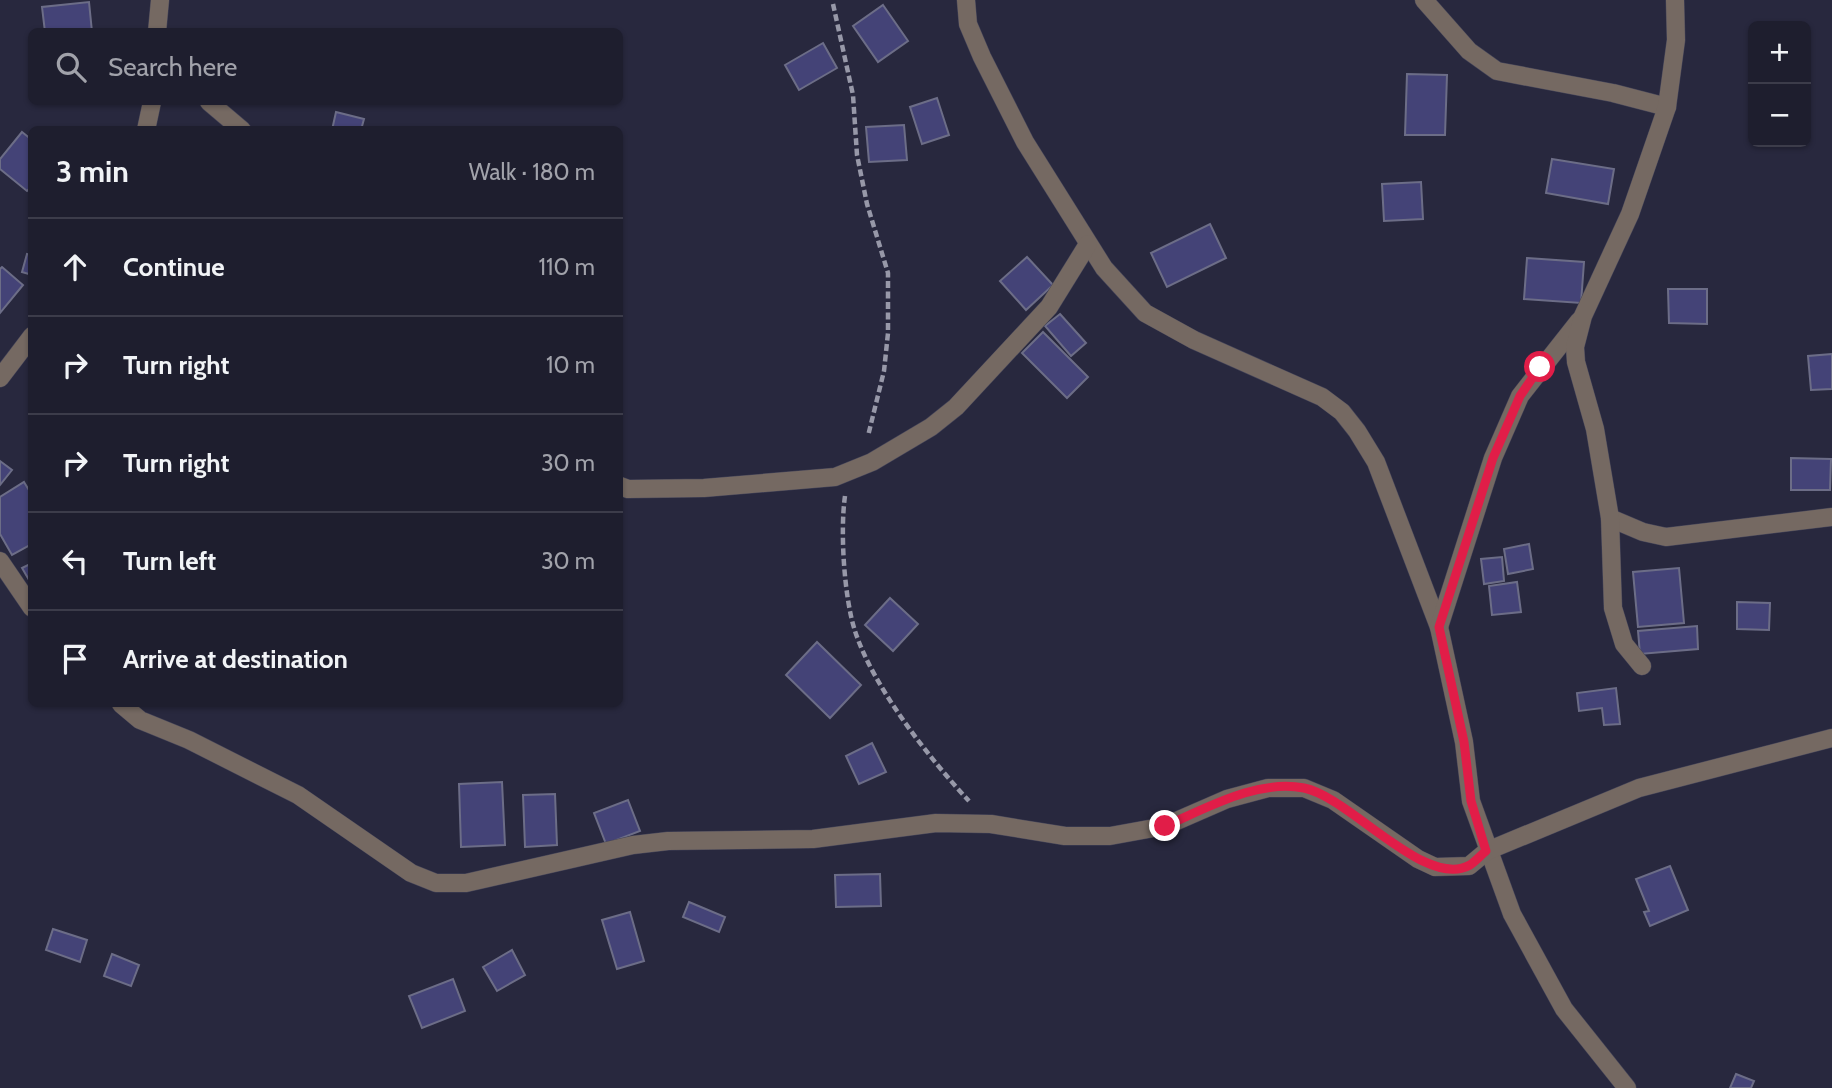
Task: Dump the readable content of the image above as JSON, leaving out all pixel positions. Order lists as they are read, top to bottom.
{
  "page": {
    "map_buttons": ["+", "−"],
    "search": "Search here",
    "heading": ["3 min", "Walk · 180 m"],
    "list": [
      ["Continue", "110 m"],
      ["Turn right", "10 m"],
      ["Turn right", "30 m"],
      ["Turn left", "30 m"],
      "Arrive at destination"
    ]
  }
}
